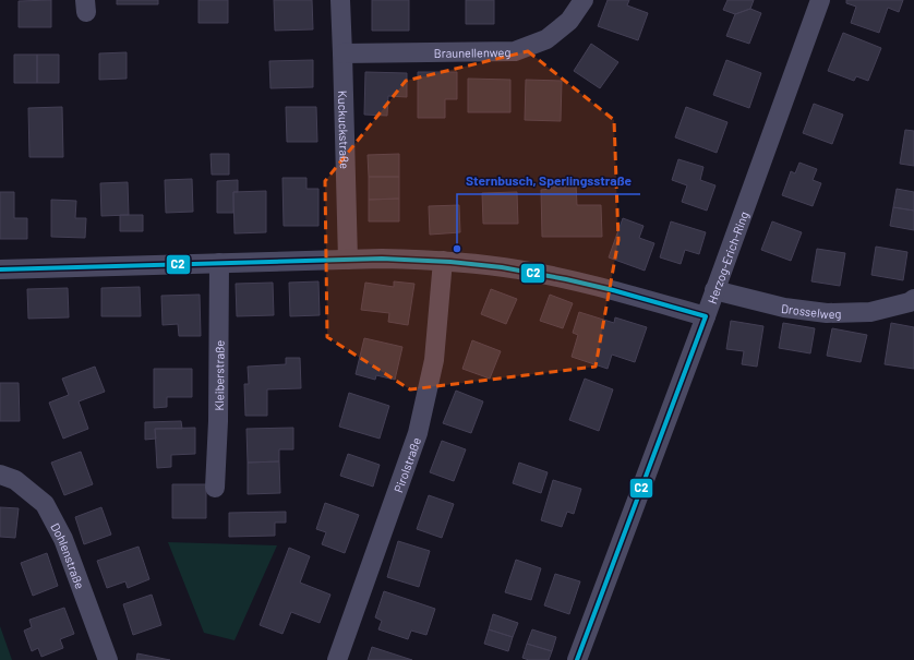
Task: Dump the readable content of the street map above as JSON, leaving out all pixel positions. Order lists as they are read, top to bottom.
{
  "streets": {
    "street": [
      "Braunellenweg",
      "Kuckuckstraße",
      "Herzog-Erich-Ring",
      "Drosselweg",
      "Kleiberstraße",
      "Pirolstraße",
      "Dohlenstraße"
    ]
  },
  "crossings": [
    ["Braunellenweg", "Kuckuckstraße"],
    ["Herzog-Erich-Ring", "Drosselweg"]
  ],
  "places": ["Sternbusch, Sperlingsstraße"],
  "lines": ["transit line C2"]
}
